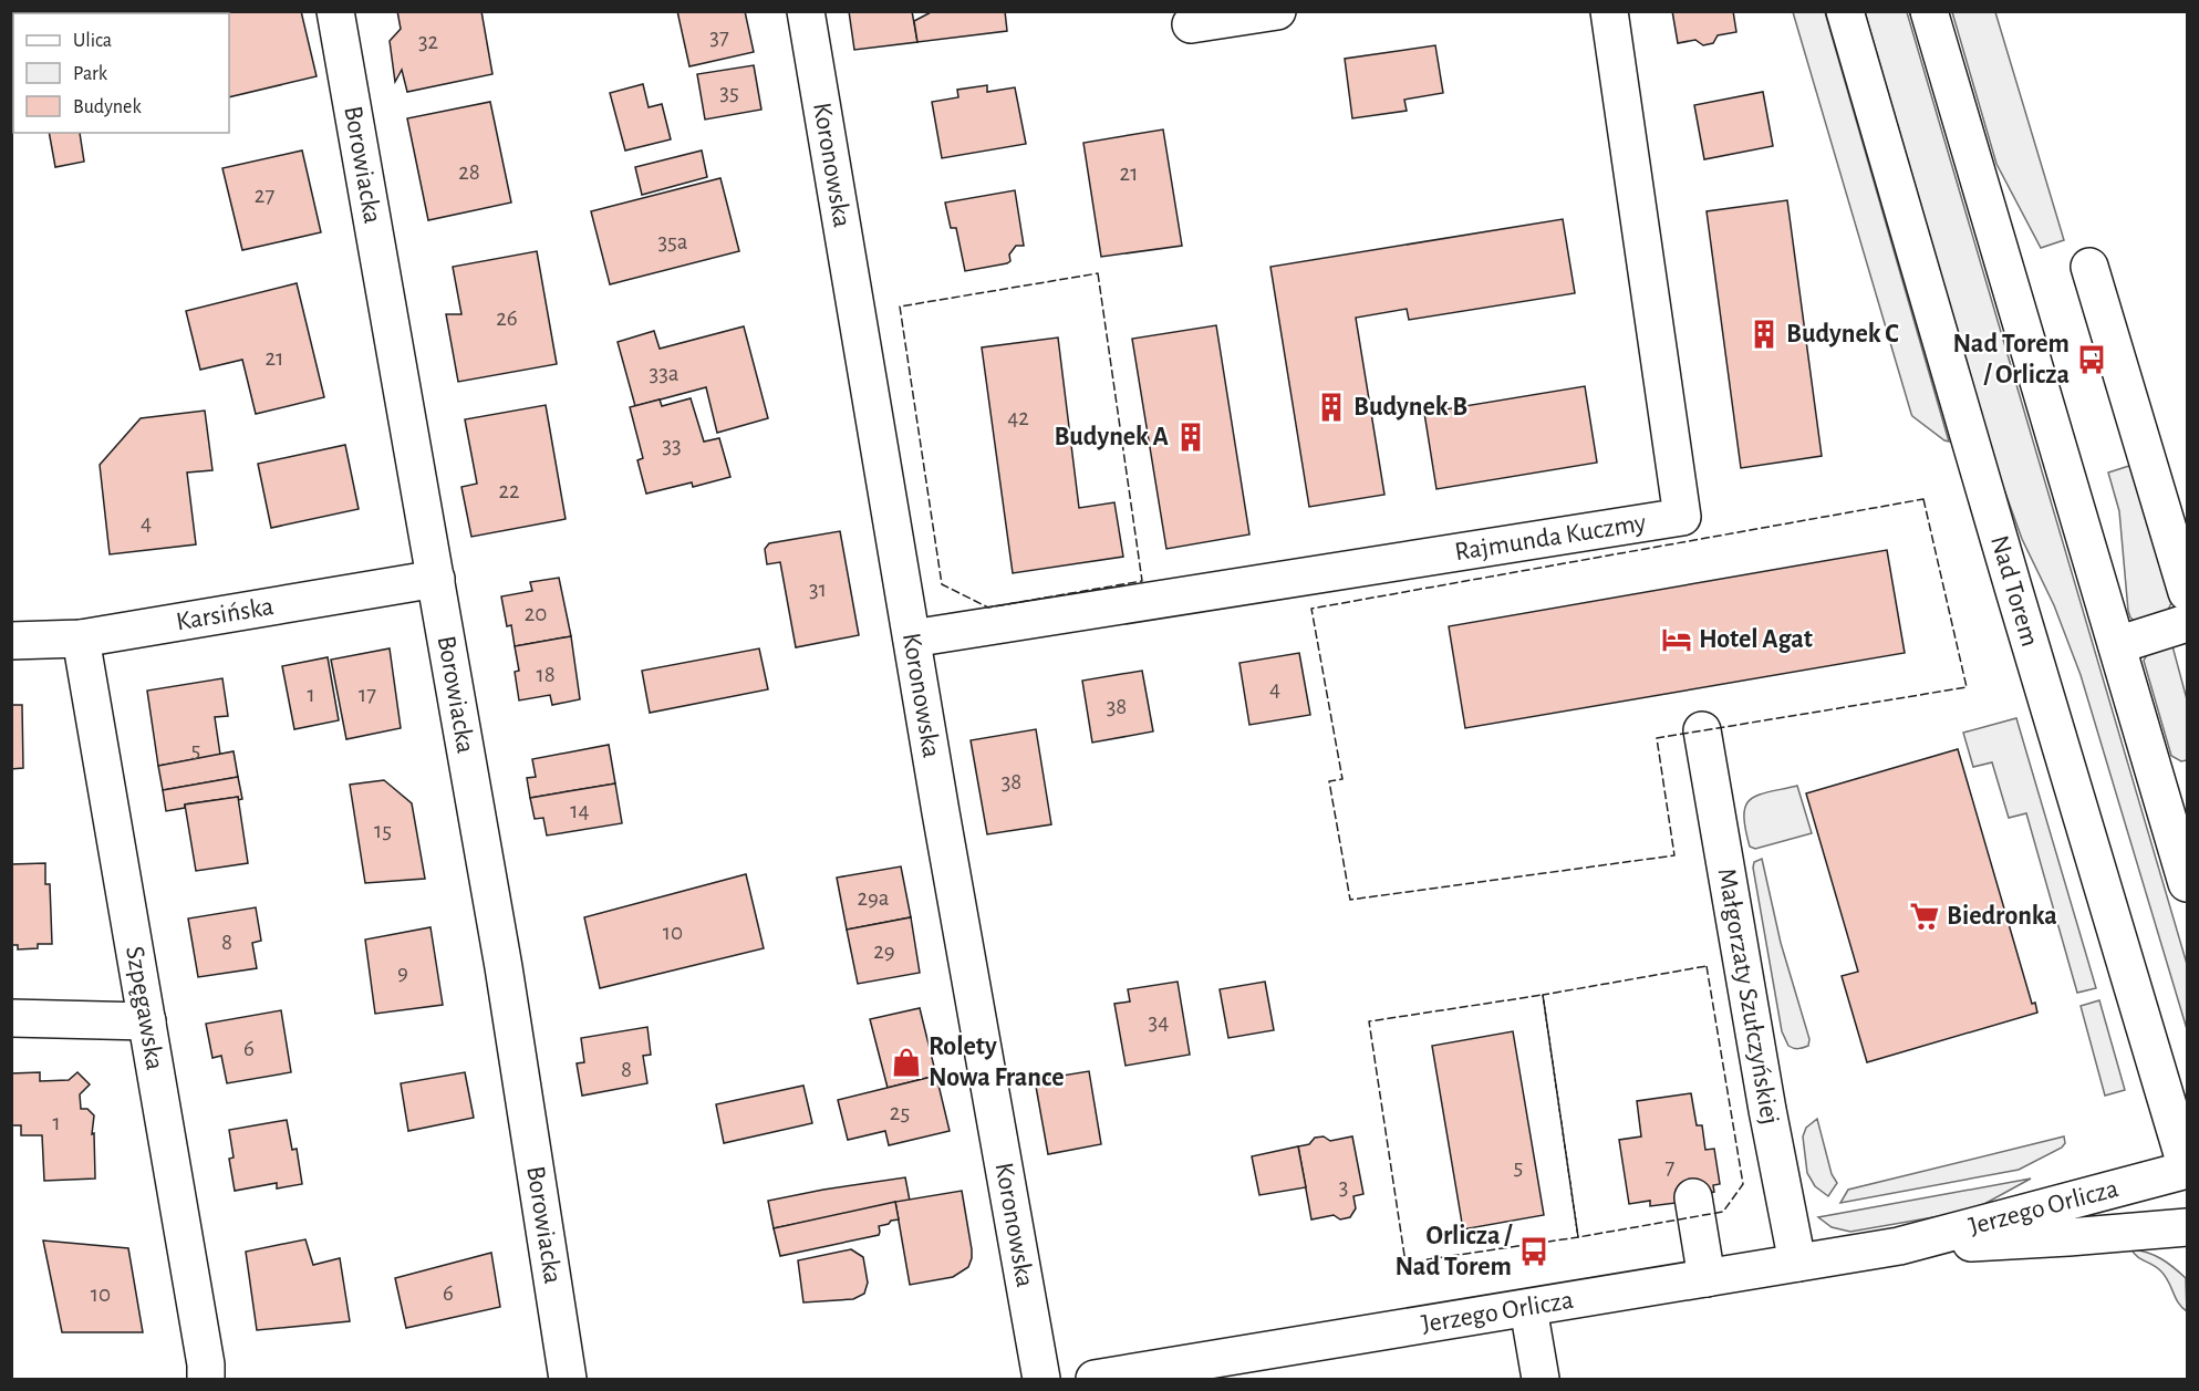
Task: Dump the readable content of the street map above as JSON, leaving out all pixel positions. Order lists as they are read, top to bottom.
{
  "streets": {
    "street": [
      "Borowiacka",
      "Koronowska",
      "Rajmunda Kuczmy",
      "Nad Torem",
      "Karsińska",
      "Małgorzaty Szułczyńskiej",
      "Szpęgawska",
      "Jerzego Orlicza"
    ]
  },
  "crossings": [
    ["Borowiacka", "Karsińska"],
    ["Koronowska", "Rajmunda Kuczmy"],
    ["Nad Torem", "Jerzego Orlicza"],
    ["Karsińska", "Szpęgawska"],
    ["Małgorzaty Szułczyńskiej", "Jerzego Orlicza"]
  ],
  "places": {
    "building": ["Budynek C", "Budynek B", "Budynek A"],
    "bus stop": ["Nad Torem / Orlicza", "Orlicza / Nad Torem"],
    "hotel": ["Hotel Agat"],
    "supermarket": ["Biedronka"],
    "shop": ["Rolety Nowa France"]
  },
  "house_numbers": [
    "37",
    "32",
    "35",
    "28",
    "21",
    "27",
    "35a",
    "26",
    "21",
    "33a",
    "42",
    "33",
    "22",
    "4",
    "31",
    "20",
    "18",
    "4",
    "1",
    "17",
    "38",
    "5",
    "38",
    "14",
    "15",
    "29a",
    "10",
    "8",
    "29",
    "9",
    "34",
    "6",
    "8",
    "25",
    "1",
    "5",
    "7",
    "3",
    "6",
    "10"
  ],
  "legend": ["Ulica", "Park", "Budynek"]
}
